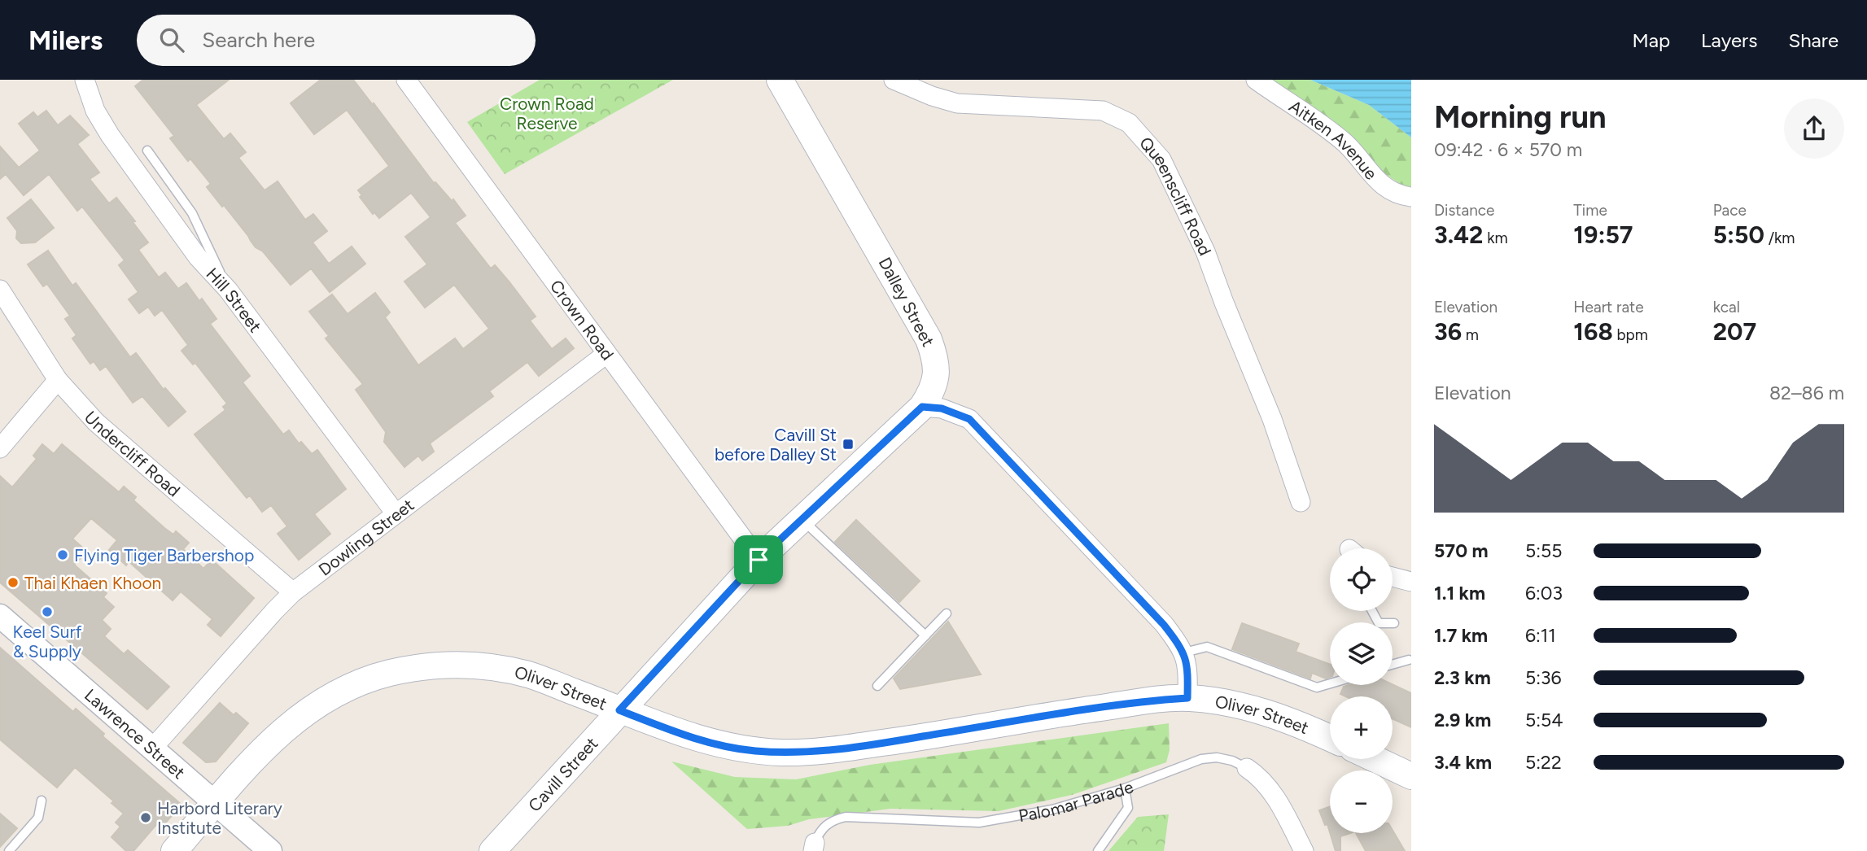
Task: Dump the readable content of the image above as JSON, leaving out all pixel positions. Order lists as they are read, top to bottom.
{
  "streets": {
    "main road": ["Dalley Street", "Oliver Street", "Cavill Street"],
    "street": [
      "Aitken Avenue",
      "Queenscliff Road",
      "Hill Street",
      "Crown Road",
      "Undercliff Road",
      "Dowling Street",
      "Lawrence Street",
      "Palomar Parade"
    ]
  },
  "crossings": [
    ["Hill Street", "Dowling Street"],
    ["Dalley Street", "Cavill Street"],
    ["Crown Road", "Dowling Street"],
    ["Crown Road", "Cavill Street"],
    ["Undercliff Road", "Dowling Street"],
    ["Dowling Street", "Lawrence Street"],
    ["Oliver Street", "Lawrence Street"],
    ["Oliver Street", "Cavill Street"]
  ],
  "parks": ["Crown Road Reserve"],
  "places": {
    "transit": ["Cavill St before Dalley St"],
    "other": [
      "Flying Tiger Barbershop",
      "Thai Khaen Khoon",
      "Keel Surf & Supply",
      "Harbord Literary Institute"
    ]
  },
  "page": {
    "header": "Milers",
    "search": "Search here",
    "nav": ["Map", "Layers", "Share"],
    "heading": ["Morning run", "09:42 · 6 × 570 m"],
    "stats": [
      ["Distance", "3.42 km"],
      ["Time", "19:57"],
      ["Pace", "5:50 /km"],
      ["Elevation", "36 m"],
      ["Heart rate", "168 bpm"],
      ["kcal", "207"]
    ],
    "chart": ["Elevation", "82–86 m"],
    "list": [
      {
        "name": "570 m",
        "note": "5:55"
      },
      {
        "name": "1.1 km",
        "note": "6:03"
      },
      {
        "name": "1.7 km",
        "note": "6:11"
      },
      {
        "name": "2.3 km",
        "note": "5:36"
      },
      {
        "name": "2.9 km",
        "note": "5:54"
      },
      {
        "name": "3.4 km",
        "note": "5:22"
      }
    ],
    "map_buttons": ["+", "−"]
  }
}
